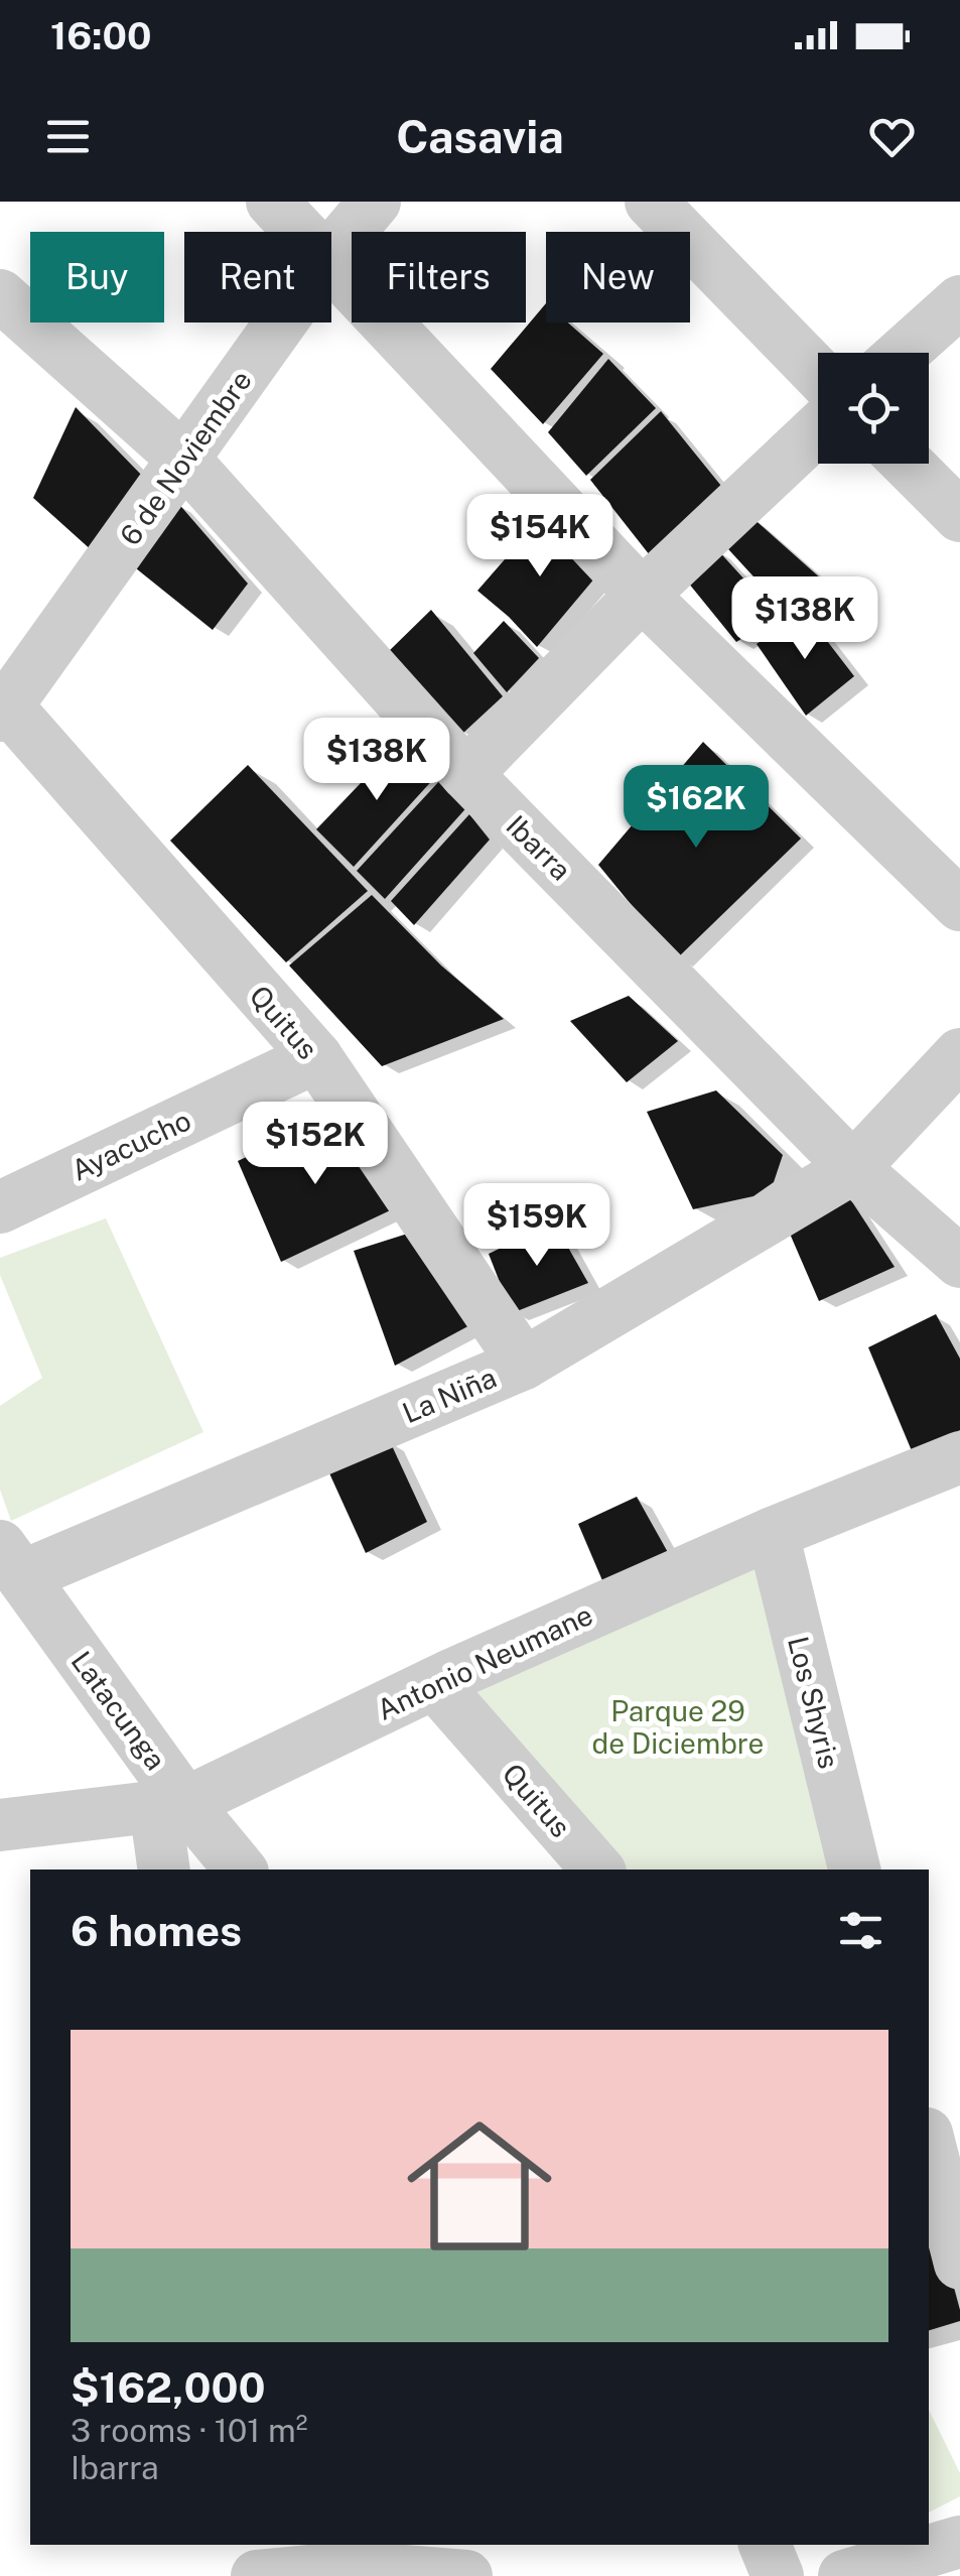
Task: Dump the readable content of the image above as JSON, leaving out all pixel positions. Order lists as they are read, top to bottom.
{
  "streets": {
    "street": [
      "6 de Noviembre",
      "Ibarra",
      "Quitus",
      "Ayacucho",
      "La Niña",
      "Antonio Neumane",
      "Los Shyris",
      "Latacunga"
    ]
  },
  "crossings": [
    ["6 de Noviembre", "Ibarra"],
    ["6 de Noviembre", "Quitus"],
    ["Ibarra", "La Niña"],
    ["Quitus", "Ayacucho"],
    ["Quitus", "La Niña"],
    ["Quitus", "Antonio Neumane"],
    ["La Niña", "Latacunga"],
    ["Antonio Neumane", "Los Shyris"],
    ["Antonio Neumane", "Latacunga"]
  ],
  "parks": ["Parque 29 de Diciembre"],
  "page": {
    "status": "16:00",
    "header": "Casavia",
    "chip": [
      "Buy",
      "Rent",
      "Filters",
      "New"
    ],
    "price": [
      "$154K",
      "$138K",
      "$138K",
      "$162K",
      "$152K",
      "$159K"
    ],
    "heading": "6 homes",
    "list": [
      {
        "name": "$162,000",
        "note": "3 rooms · 101 m² · Ibarra"
      }
    ]
  }
}
